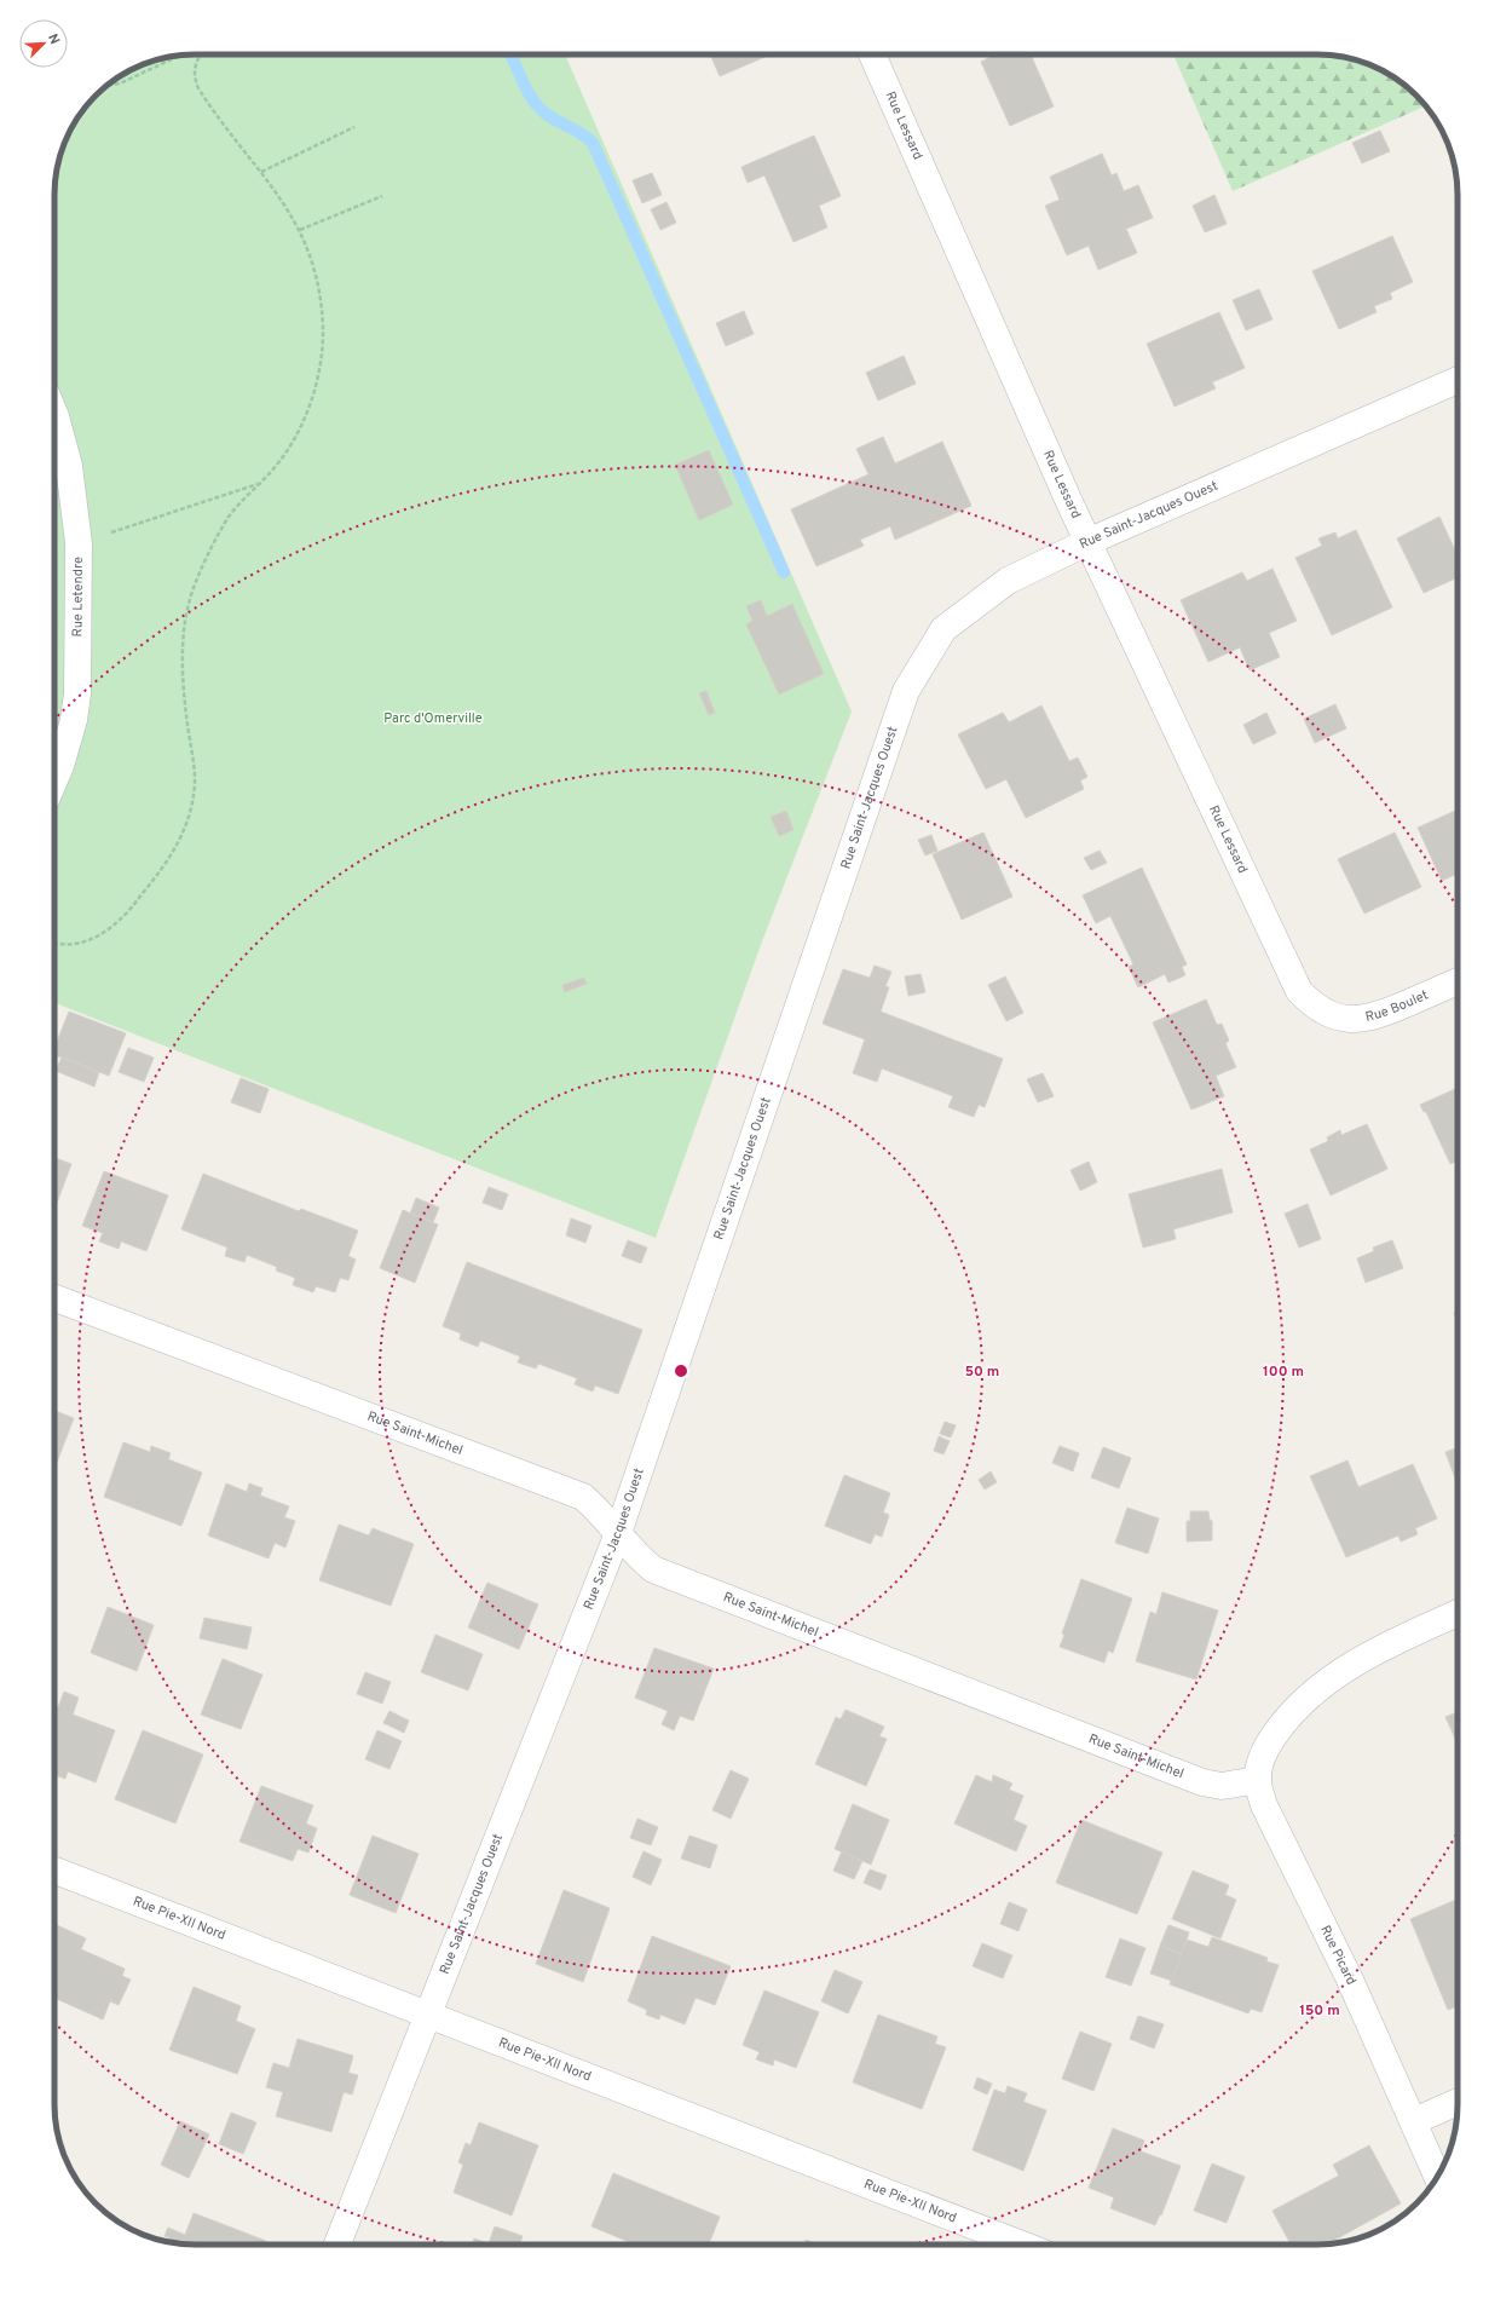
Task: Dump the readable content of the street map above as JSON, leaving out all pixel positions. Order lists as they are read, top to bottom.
{
  "streets": {
    "street": [
      "Rue Lessard",
      "Rue Saint-Jacques Ouest",
      "Rue Letendre",
      "Rue Boulet",
      "Rue Saint-Michel",
      "Rue Pie-XII Nord",
      "Rue Picard"
    ]
  },
  "crossings": [
    ["Rue Lessard", "Rue Saint-Jacques Ouest"],
    ["Rue Lessard", "Rue Boulet"],
    ["Rue Saint-Jacques Ouest", "Rue Saint-Michel"],
    ["Rue Saint-Jacques Ouest", "Rue Pie-XII Nord"],
    ["Rue Saint-Michel", "Rue Picard"]
  ],
  "parks": ["Parc d'Omerville"],
  "north": "top right",
  "rings": ["50 m", "100 m", "150 m"]
}
